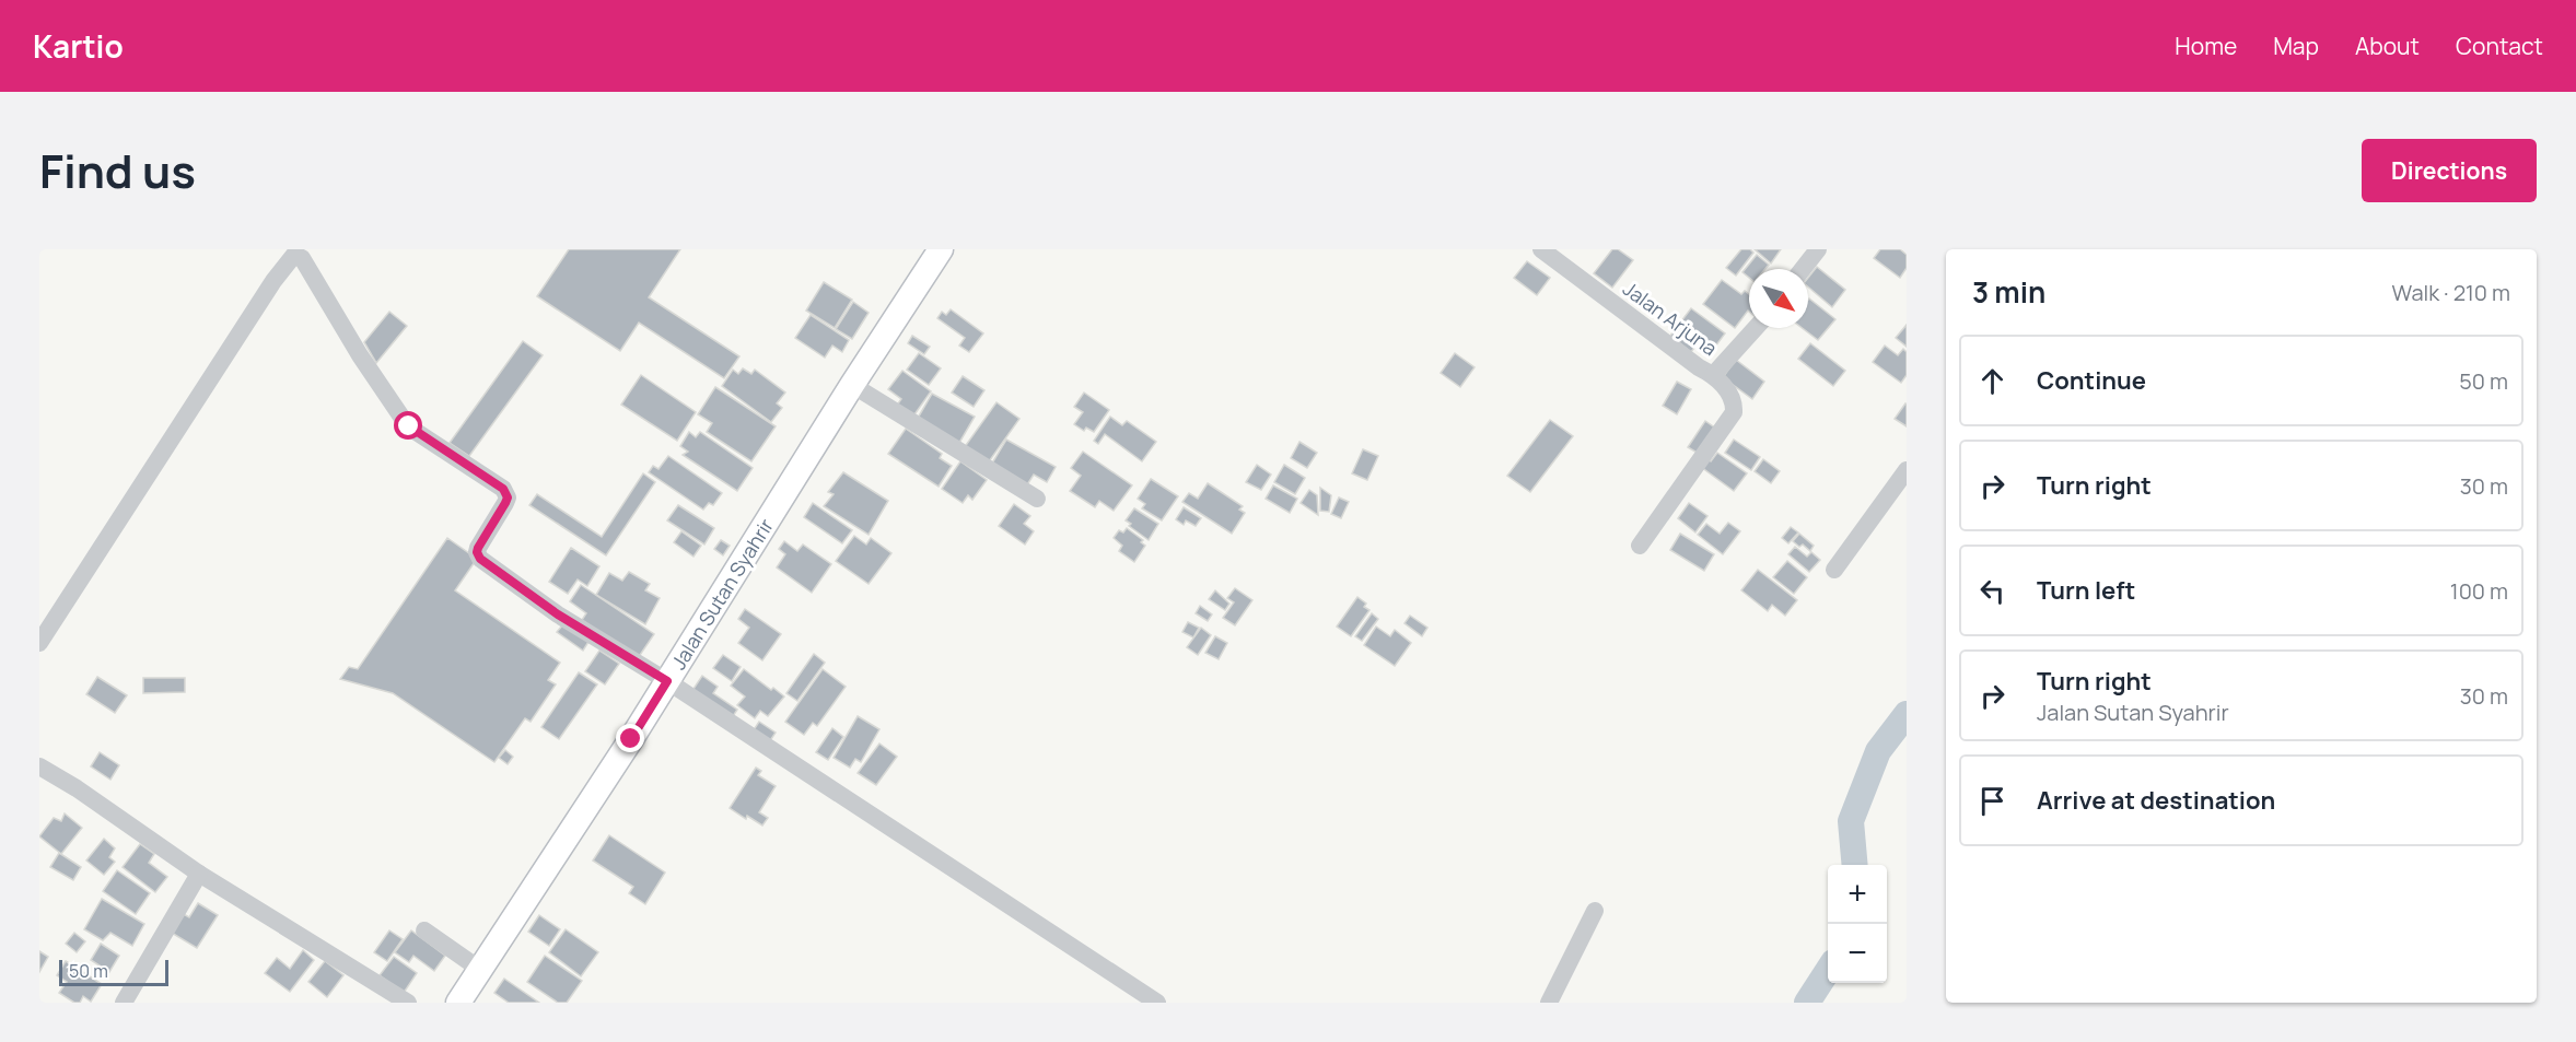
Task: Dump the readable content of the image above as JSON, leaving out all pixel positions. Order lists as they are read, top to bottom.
{
  "streets": {
    "street": ["Jalan Arjuna", "Jalan Sutan Syahrir"]
  },
  "scale_bar": "50 m",
  "north": "bottom right",
  "page": {
    "header": "Kartio",
    "nav": [
      "Home",
      "Map",
      "About",
      "Contact"
    ],
    "title": "Find us",
    "buttons": "Directions",
    "heading": ["3 min", "Walk · 210 m"],
    "list": [
      ["Continue", "50 m"],
      ["Turn right", "30 m"],
      ["Turn left", "100 m"],
      ["Turn right", "Jalan Sutan Syahrir", "30 m"],
      "Arrive at destination"
    ],
    "map_buttons": ["+", "−"],
    "scale": "50 m"
  }
}
